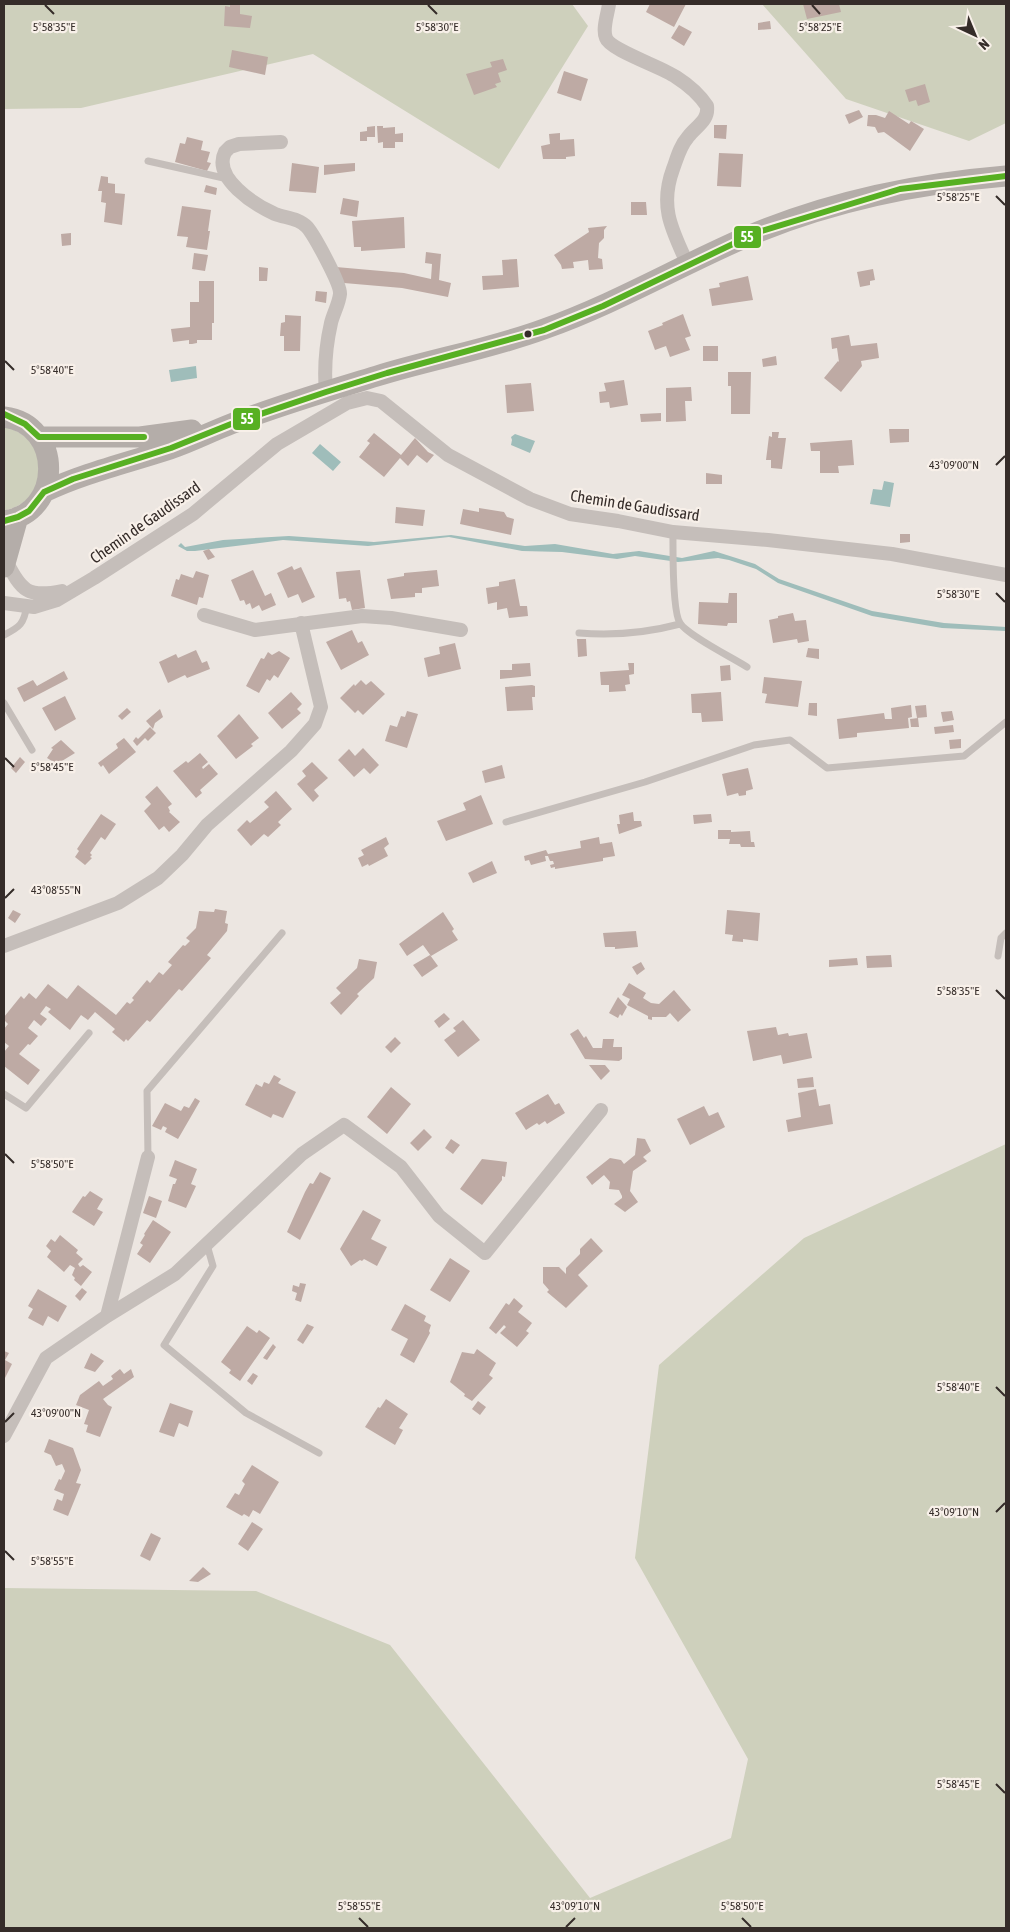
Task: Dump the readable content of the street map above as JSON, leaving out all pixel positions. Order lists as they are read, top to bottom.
{
  "streets": {
    "street": ["Chemin de Gaudissard"]
  },
  "lines": ["transit line 55"],
  "north": "bottom right",
  "coordinates": [
    "5°58'35\"E",
    "5°58'30\"E",
    "5°58'25\"E",
    "5°58'40\"E",
    "43°09'00\"N",
    "5°58'45\"E",
    "43°08'55\"N",
    "5°58'50\"E",
    "43°09'10\"N",
    "5°58'55\"E"
  ]
}
